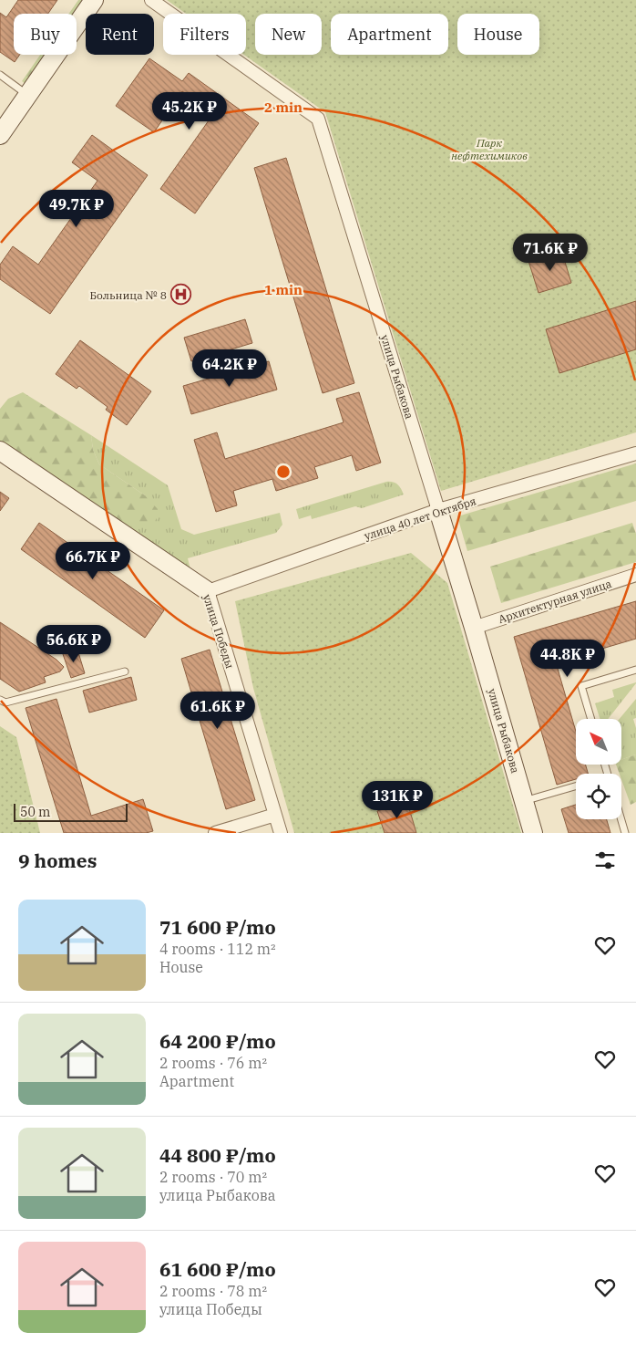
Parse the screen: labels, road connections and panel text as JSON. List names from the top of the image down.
{
  "streets": {
    "street": [
      "улица Рыбакова",
      "улица 40 лет Октября",
      "Архитектурная улица",
      "улица Победы"
    ]
  },
  "crossings": [
    ["улица Рыбакова", "улица 40 лет Октября"],
    ["улица Рыбакова", "Архитектурная улица"],
    ["улица 40 лет Октября", "улица Победы"]
  ],
  "parks": ["Парк нефтехимиков"],
  "places": {
    "hospital": ["Больница № 8"]
  },
  "scale_bar": "50 m",
  "north": "top left",
  "page": {
    "chip": [
      "Buy",
      "Rent",
      "Filters",
      "New",
      "Apartment",
      "House"
    ],
    "price": [
      "45.2K ₽",
      "49.7K ₽",
      "71.6K ₽",
      "64.2K ₽",
      "66.7K ₽",
      "56.6K ₽",
      "44.8K ₽",
      "61.6K ₽",
      "131K ₽"
    ],
    "scale": "50 m",
    "heading": "9 homes",
    "list": [
      {
        "name": "71 600 ₽/mo",
        "note": "4 rooms · 112 m² · House"
      },
      {
        "name": "64 200 ₽/mo",
        "note": "2 rooms · 76 m² · Apartment"
      },
      {
        "name": "44 800 ₽/mo",
        "note": "2 rooms · 70 m² · улица Рыбакова"
      },
      {
        "name": "61 600 ₽/mo",
        "note": "2 rooms · 78 m² · улица Победы"
      }
    ]
  },
  "rings": ["2 min", "1 min"]
}
